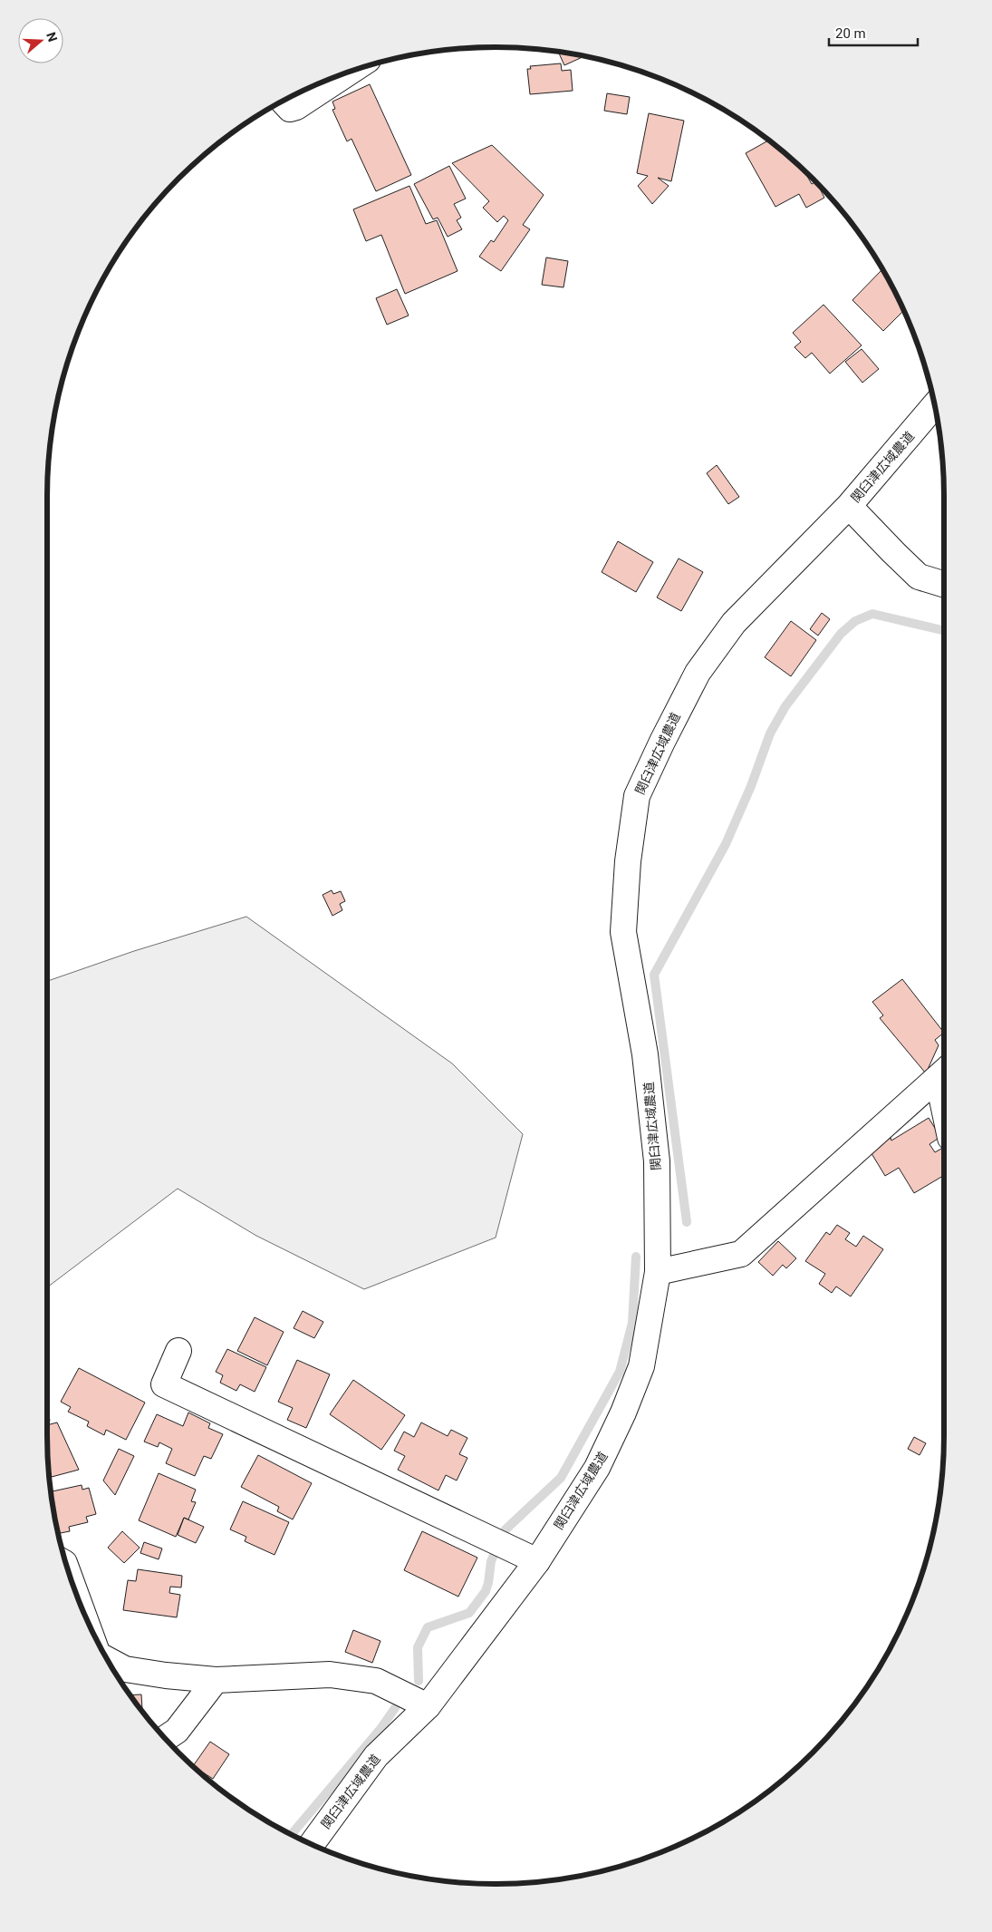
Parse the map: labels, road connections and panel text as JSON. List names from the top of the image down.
{
  "streets": {
    "street": ["関臼津広域農道"]
  },
  "scale_bar": "20 m",
  "north": "right"
}
